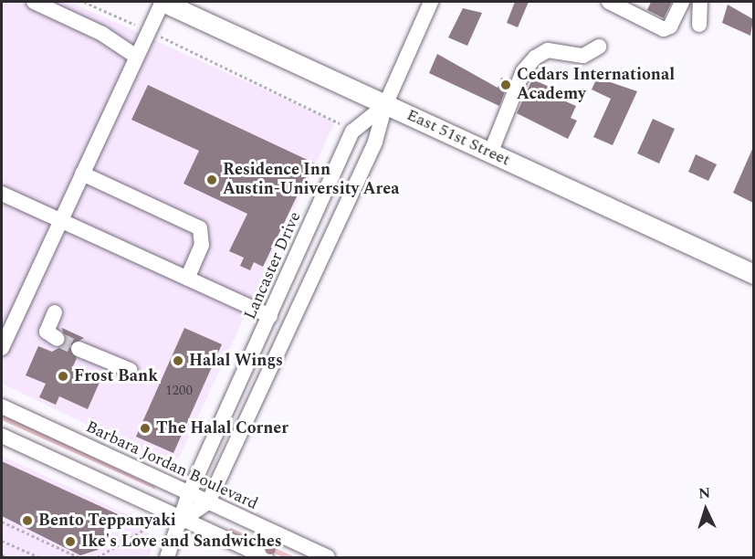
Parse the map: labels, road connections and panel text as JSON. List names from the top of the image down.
{
  "streets": {
    "main road": ["East 51st Street"],
    "street": ["Lancaster Drive", "Barbara Jordan Boulevard"]
  },
  "crossings": [
    ["East 51st Street", "Lancaster Drive"],
    ["Lancaster Drive", "Barbara Jordan Boulevard"]
  ],
  "places": [
    "Cedars International Academy",
    "Residence Inn Austin-University Area",
    "Halal Wings",
    "Frost Bank",
    "The Halal Corner",
    "Bento Teppanyaki",
    "Ike's Love and Sandwiches"
  ],
  "house_numbers": ["1200"],
  "north": "top"
}
